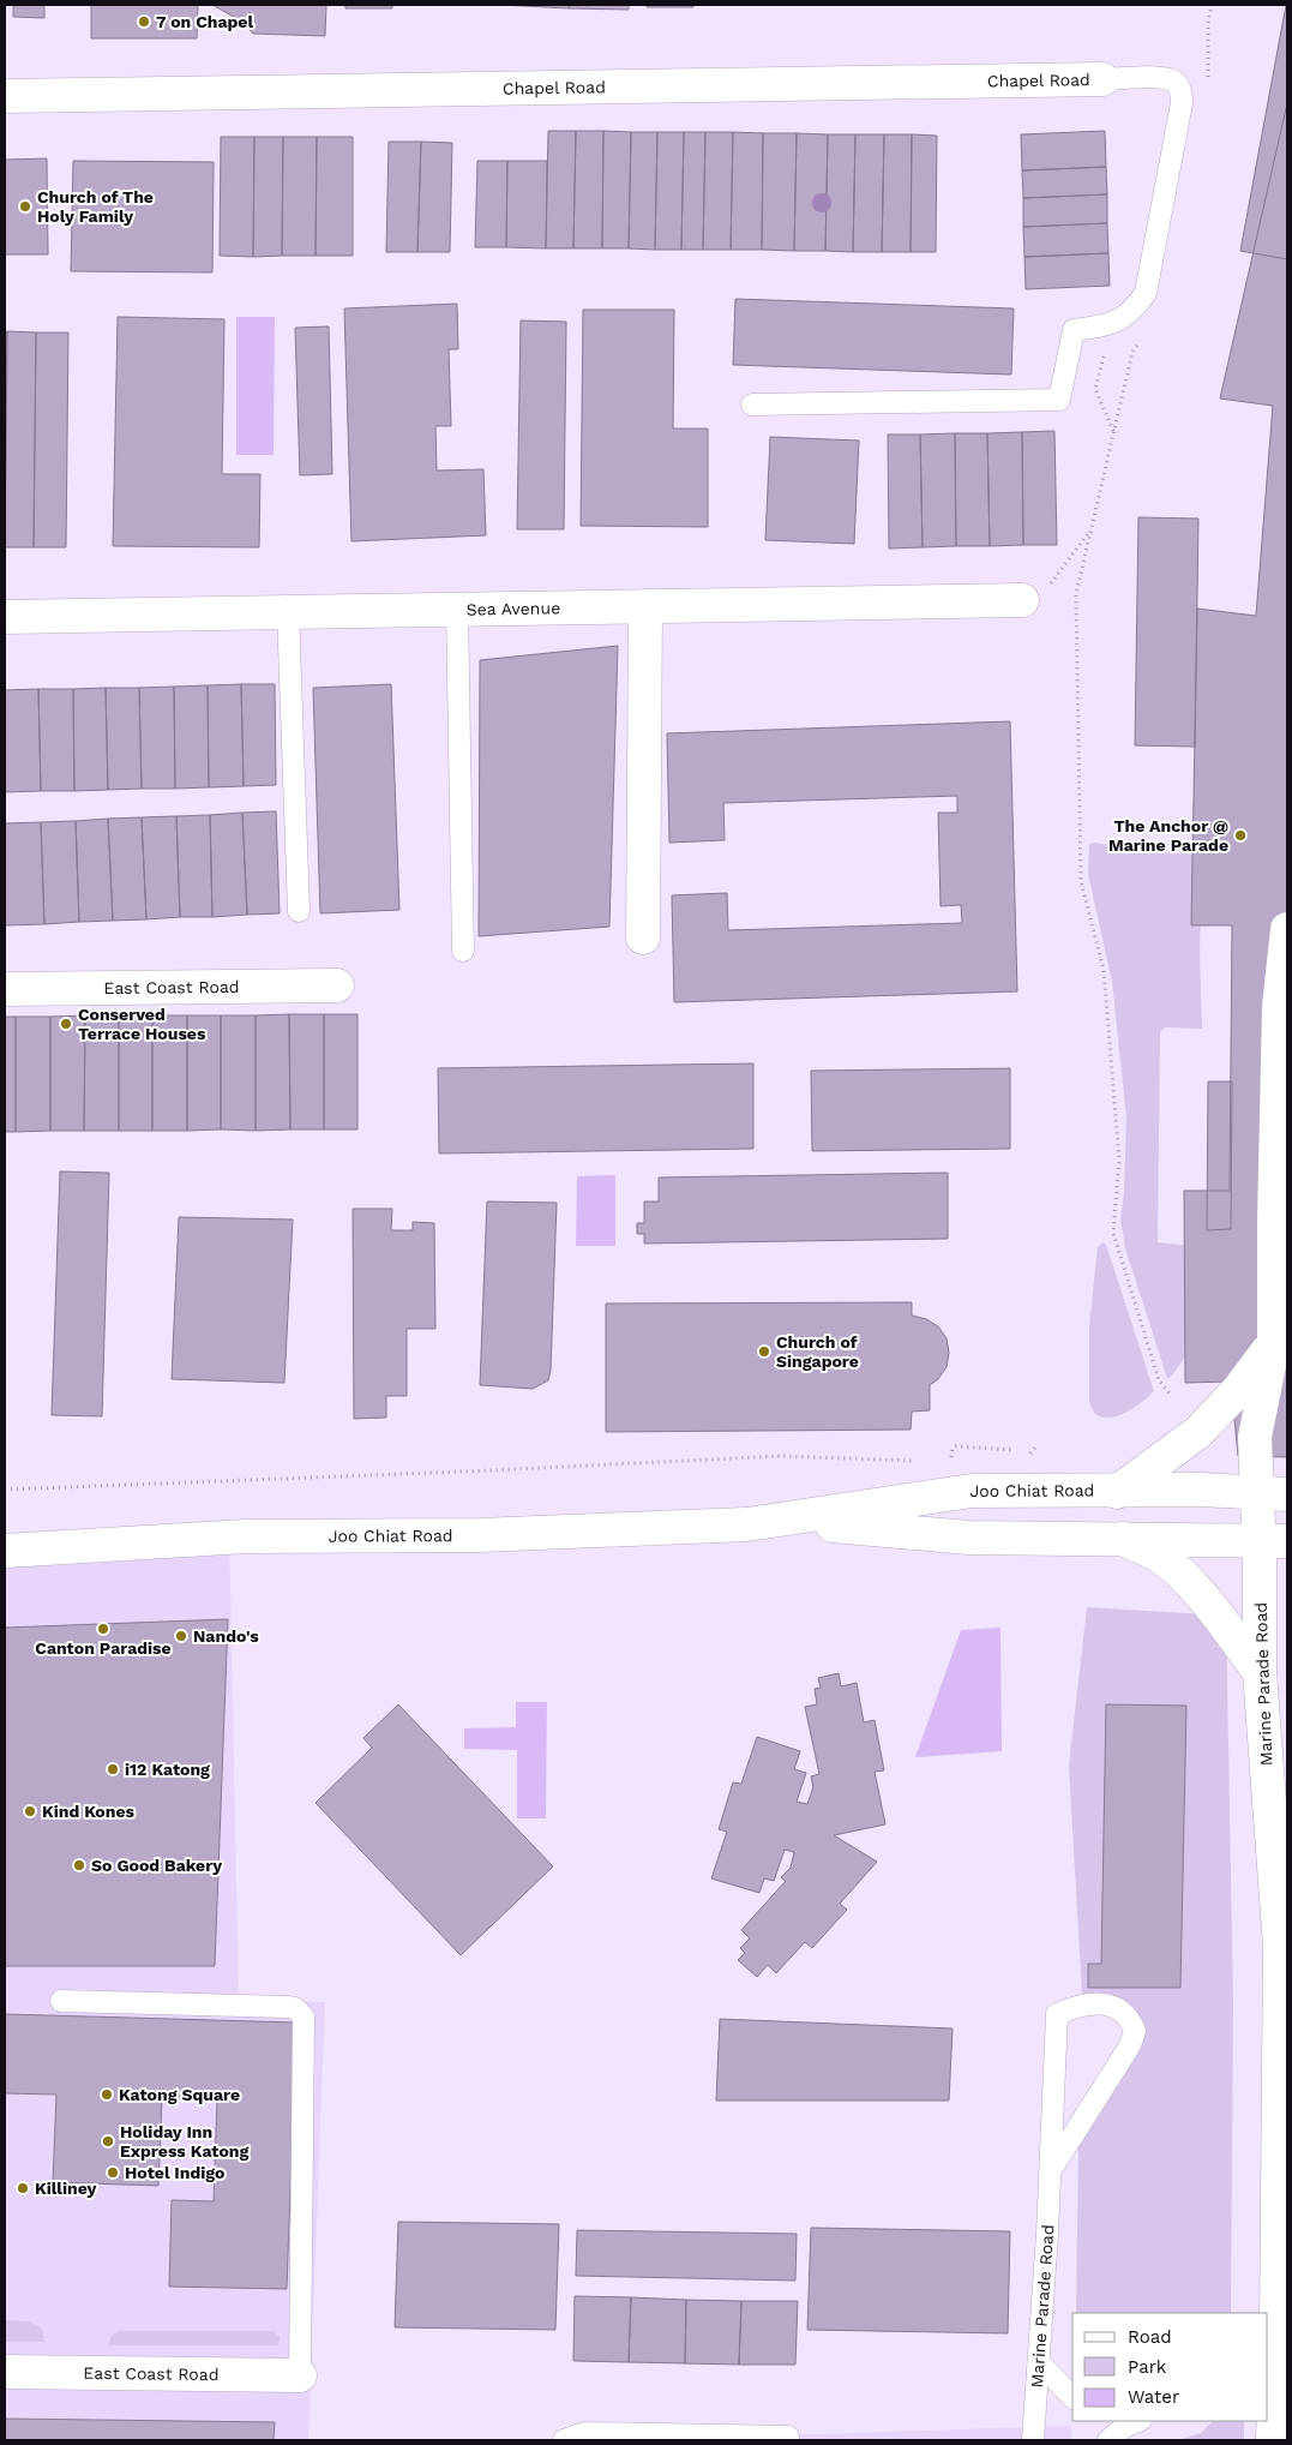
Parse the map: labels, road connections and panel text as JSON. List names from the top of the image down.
{
  "streets": {
    "street": [
      "Chapel Road",
      "Sea Avenue",
      "East Coast Road",
      "Joo Chiat Road",
      "Marine Parade Road"
    ]
  },
  "crossings": [
    ["Joo Chiat Road", "Marine Parade Road"]
  ],
  "places": [
    "7 on Chapel",
    "Church of The Holy Family",
    "The Anchor @ Marine Parade",
    "Conserved Terrace Houses",
    "Church of Singapore",
    "Canton Paradise",
    "Nando's",
    "i12 Katong",
    "Kind Kones",
    "So Good Bakery",
    "Katong Square",
    "Holiday Inn Express Katong",
    "Hotel Indigo",
    "Killiney"
  ],
  "legend": ["Road", "Park", "Water"]
}
